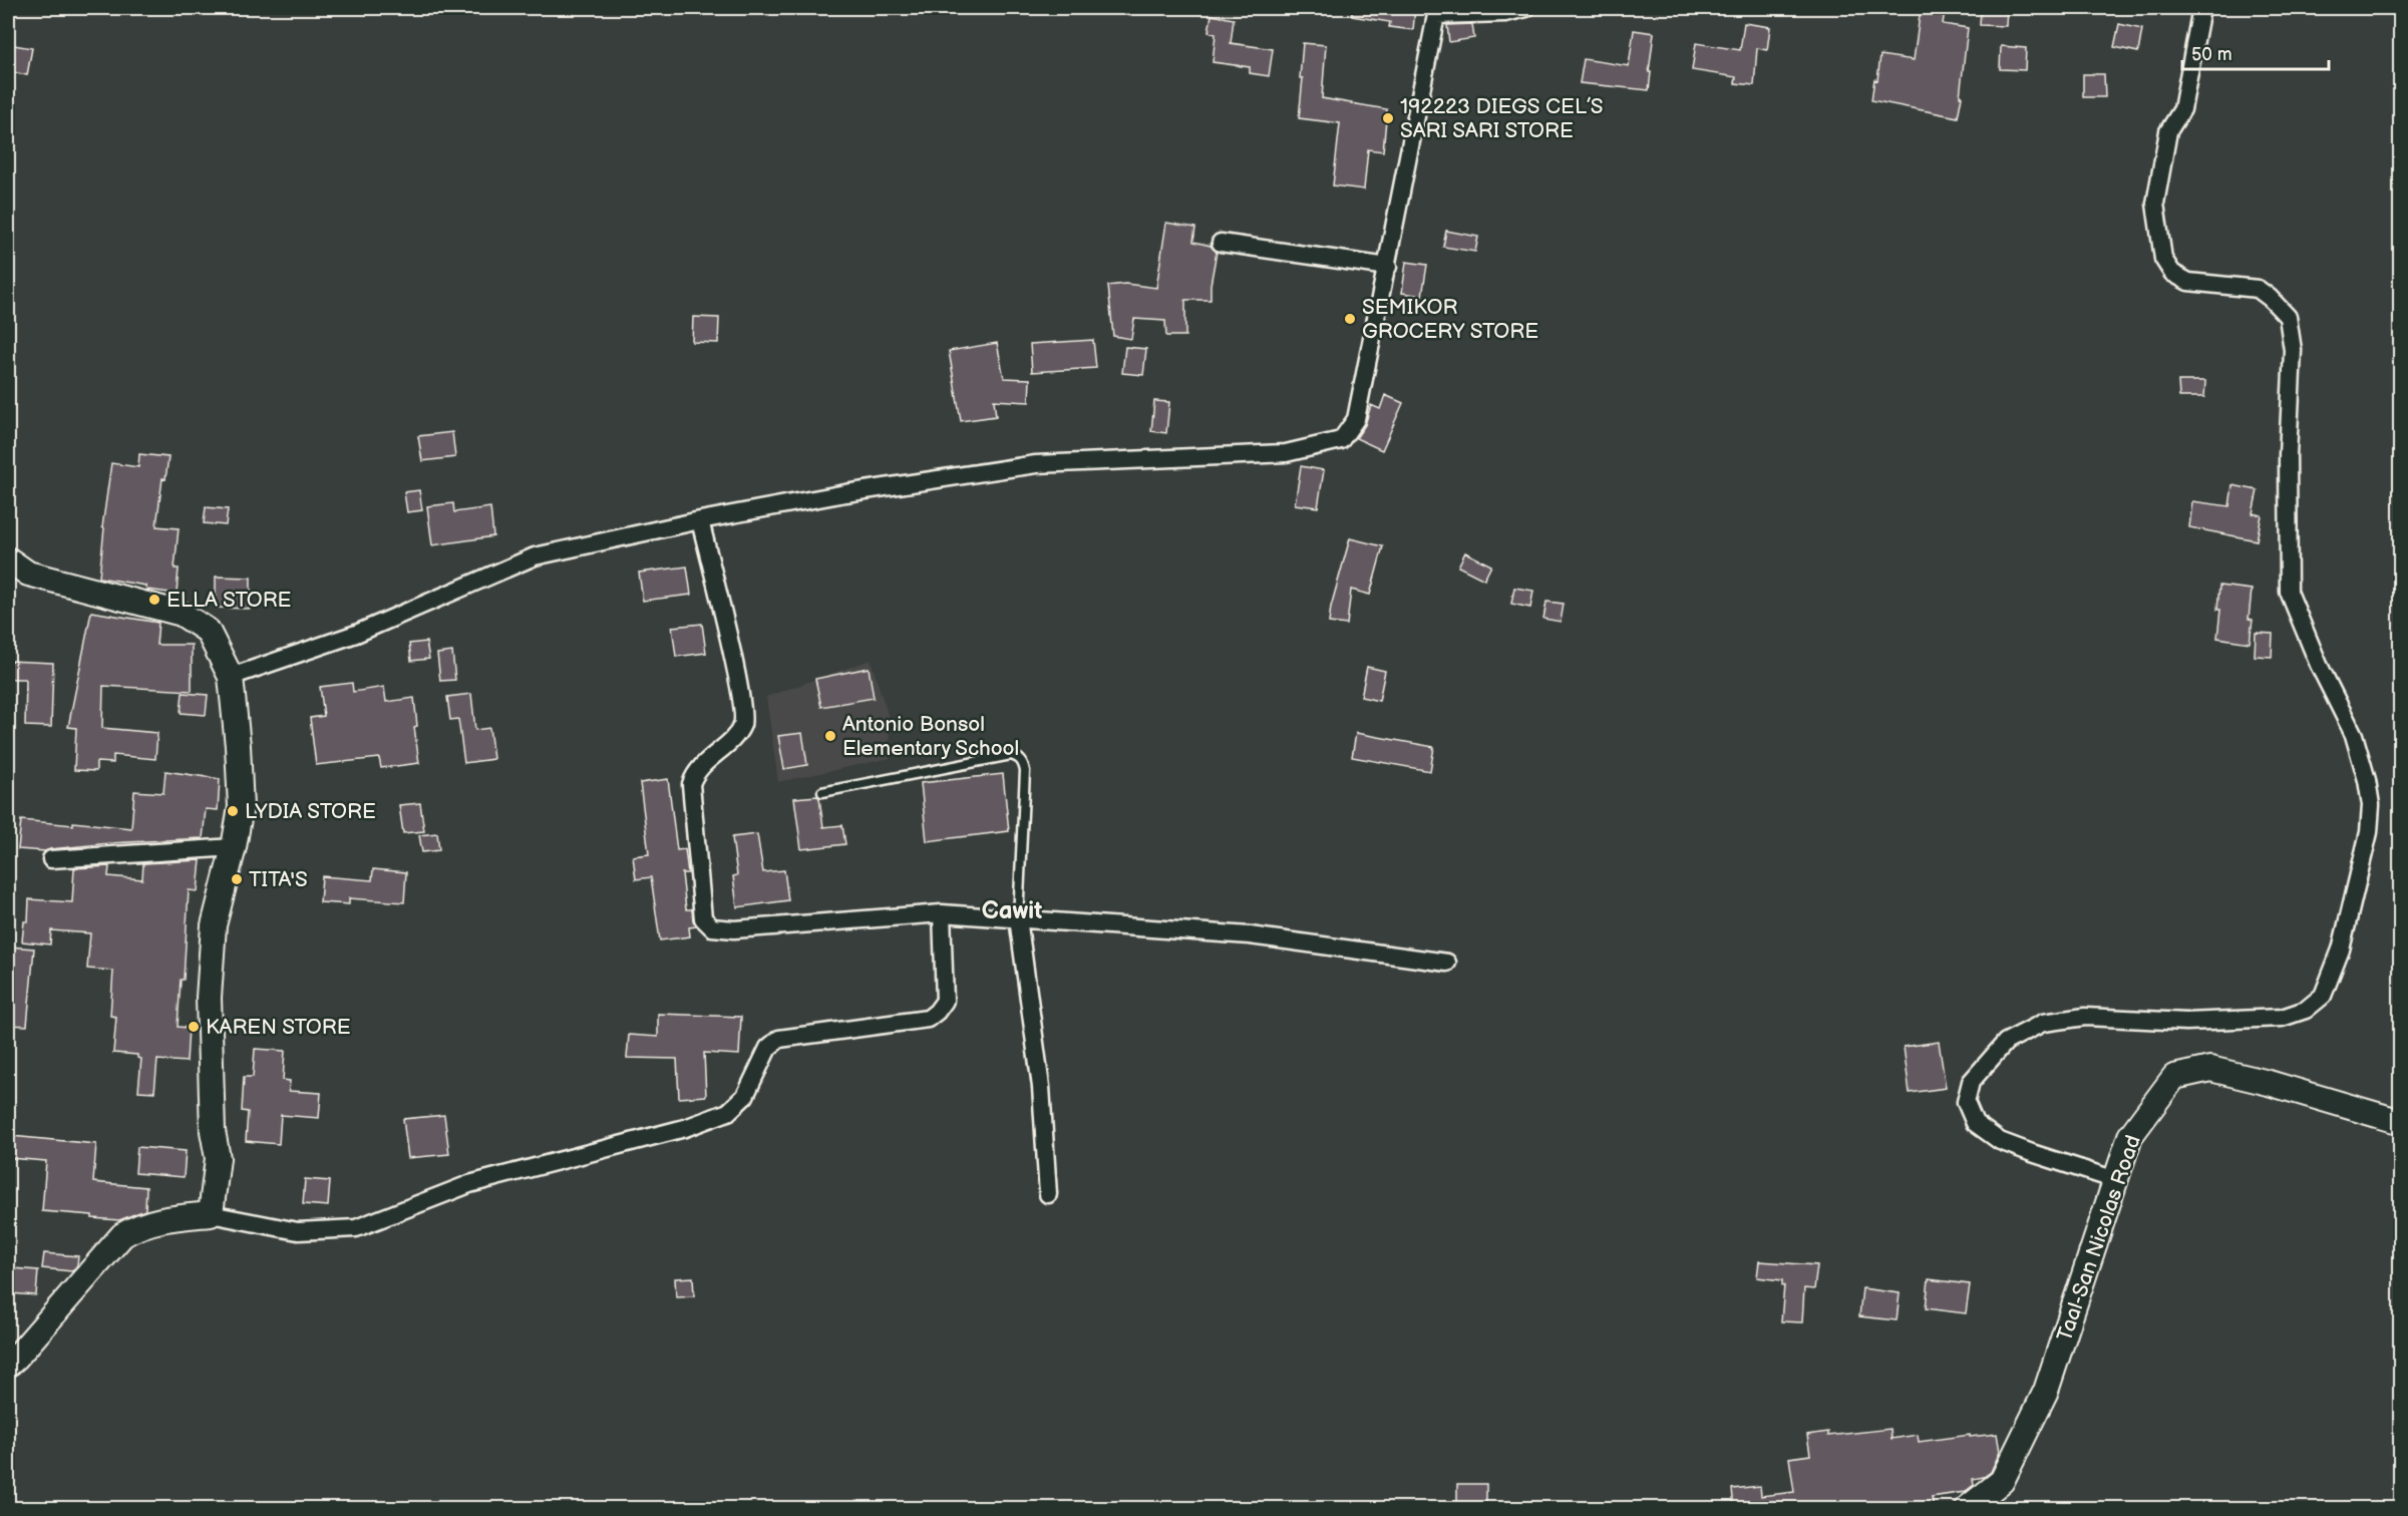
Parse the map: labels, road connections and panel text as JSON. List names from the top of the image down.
{
  "streets": {
    "street": ["Taal-San Nicolas Road"]
  },
  "districts": ["Cawit"],
  "places": [
    "192223 DIEGS CEL’S SARI SARI STORE",
    "SEMIKOR GROCERY STORE",
    "ELLA STORE",
    "Antonio Bonsol Elementary School",
    "LYDIA STORE",
    "TITA'S",
    "KAREN STORE"
  ],
  "scale_bar": "50 m"
}
